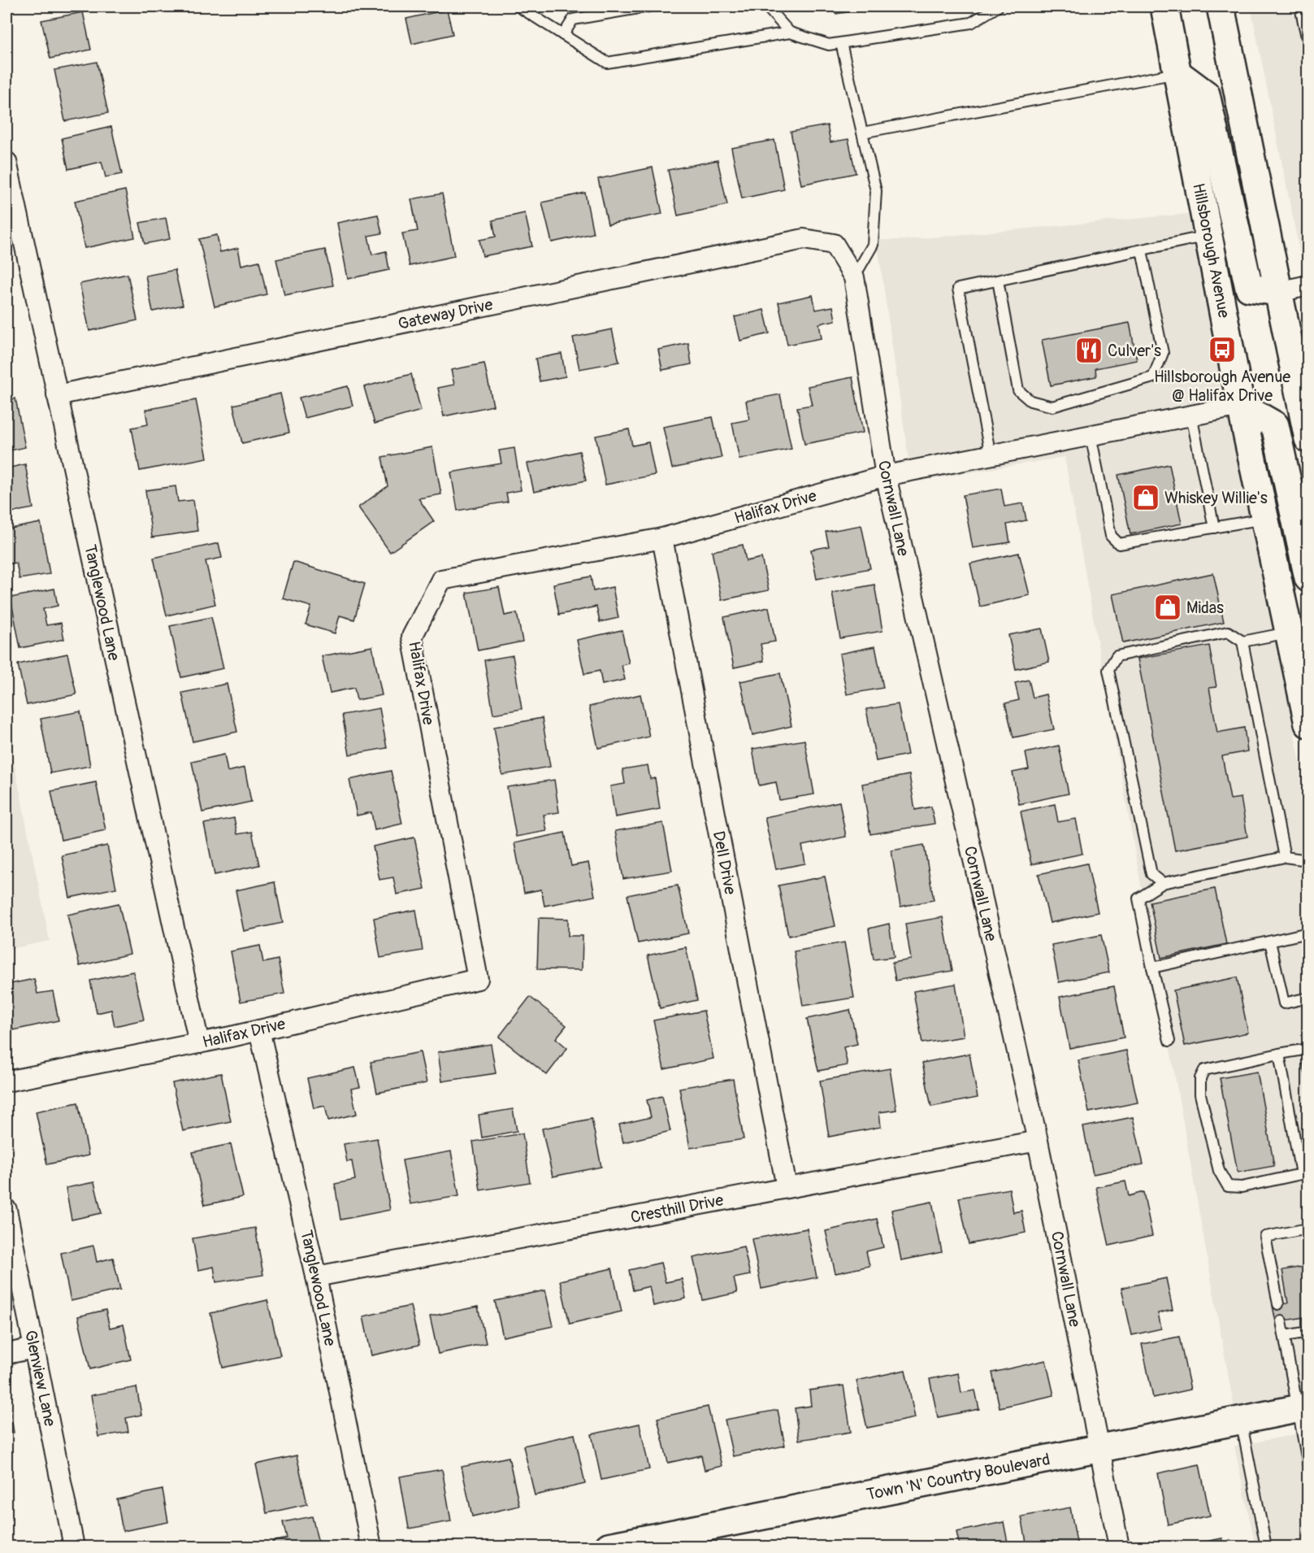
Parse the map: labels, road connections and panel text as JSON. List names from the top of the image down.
{
  "streets": {
    "main road": ["Hillsborough Avenue", "Town 'N' Country Boulevard"],
    "street": [
      "Gateway Drive",
      "Halifax Drive",
      "Cornwall Lane",
      "Tanglewood Lane",
      "Dell Drive",
      "Cresthill Drive",
      "Glenview Lane"
    ]
  },
  "crossings": [
    ["Hillsborough Avenue", "Halifax Drive"],
    ["Gateway Drive", "Cornwall Lane"],
    ["Gateway Drive", "Tanglewood Lane"],
    ["Halifax Drive", "Cornwall Lane"],
    ["Halifax Drive", "Tanglewood Lane"],
    ["Halifax Drive", "Dell Drive"],
    ["Cornwall Lane", "Cresthill Drive"],
    ["Cornwall Lane", "Town 'N' Country Boulevard"],
    ["Tanglewood Lane", "Cresthill Drive"],
    ["Dell Drive", "Cresthill Drive"]
  ],
  "places": {
    "bus stop": ["Hillsborough Avenue @ Halifax Drive"],
    "restaurant": ["Culver's"],
    "shop": ["Whiskey Willie's", "Midas"]
  }
}
